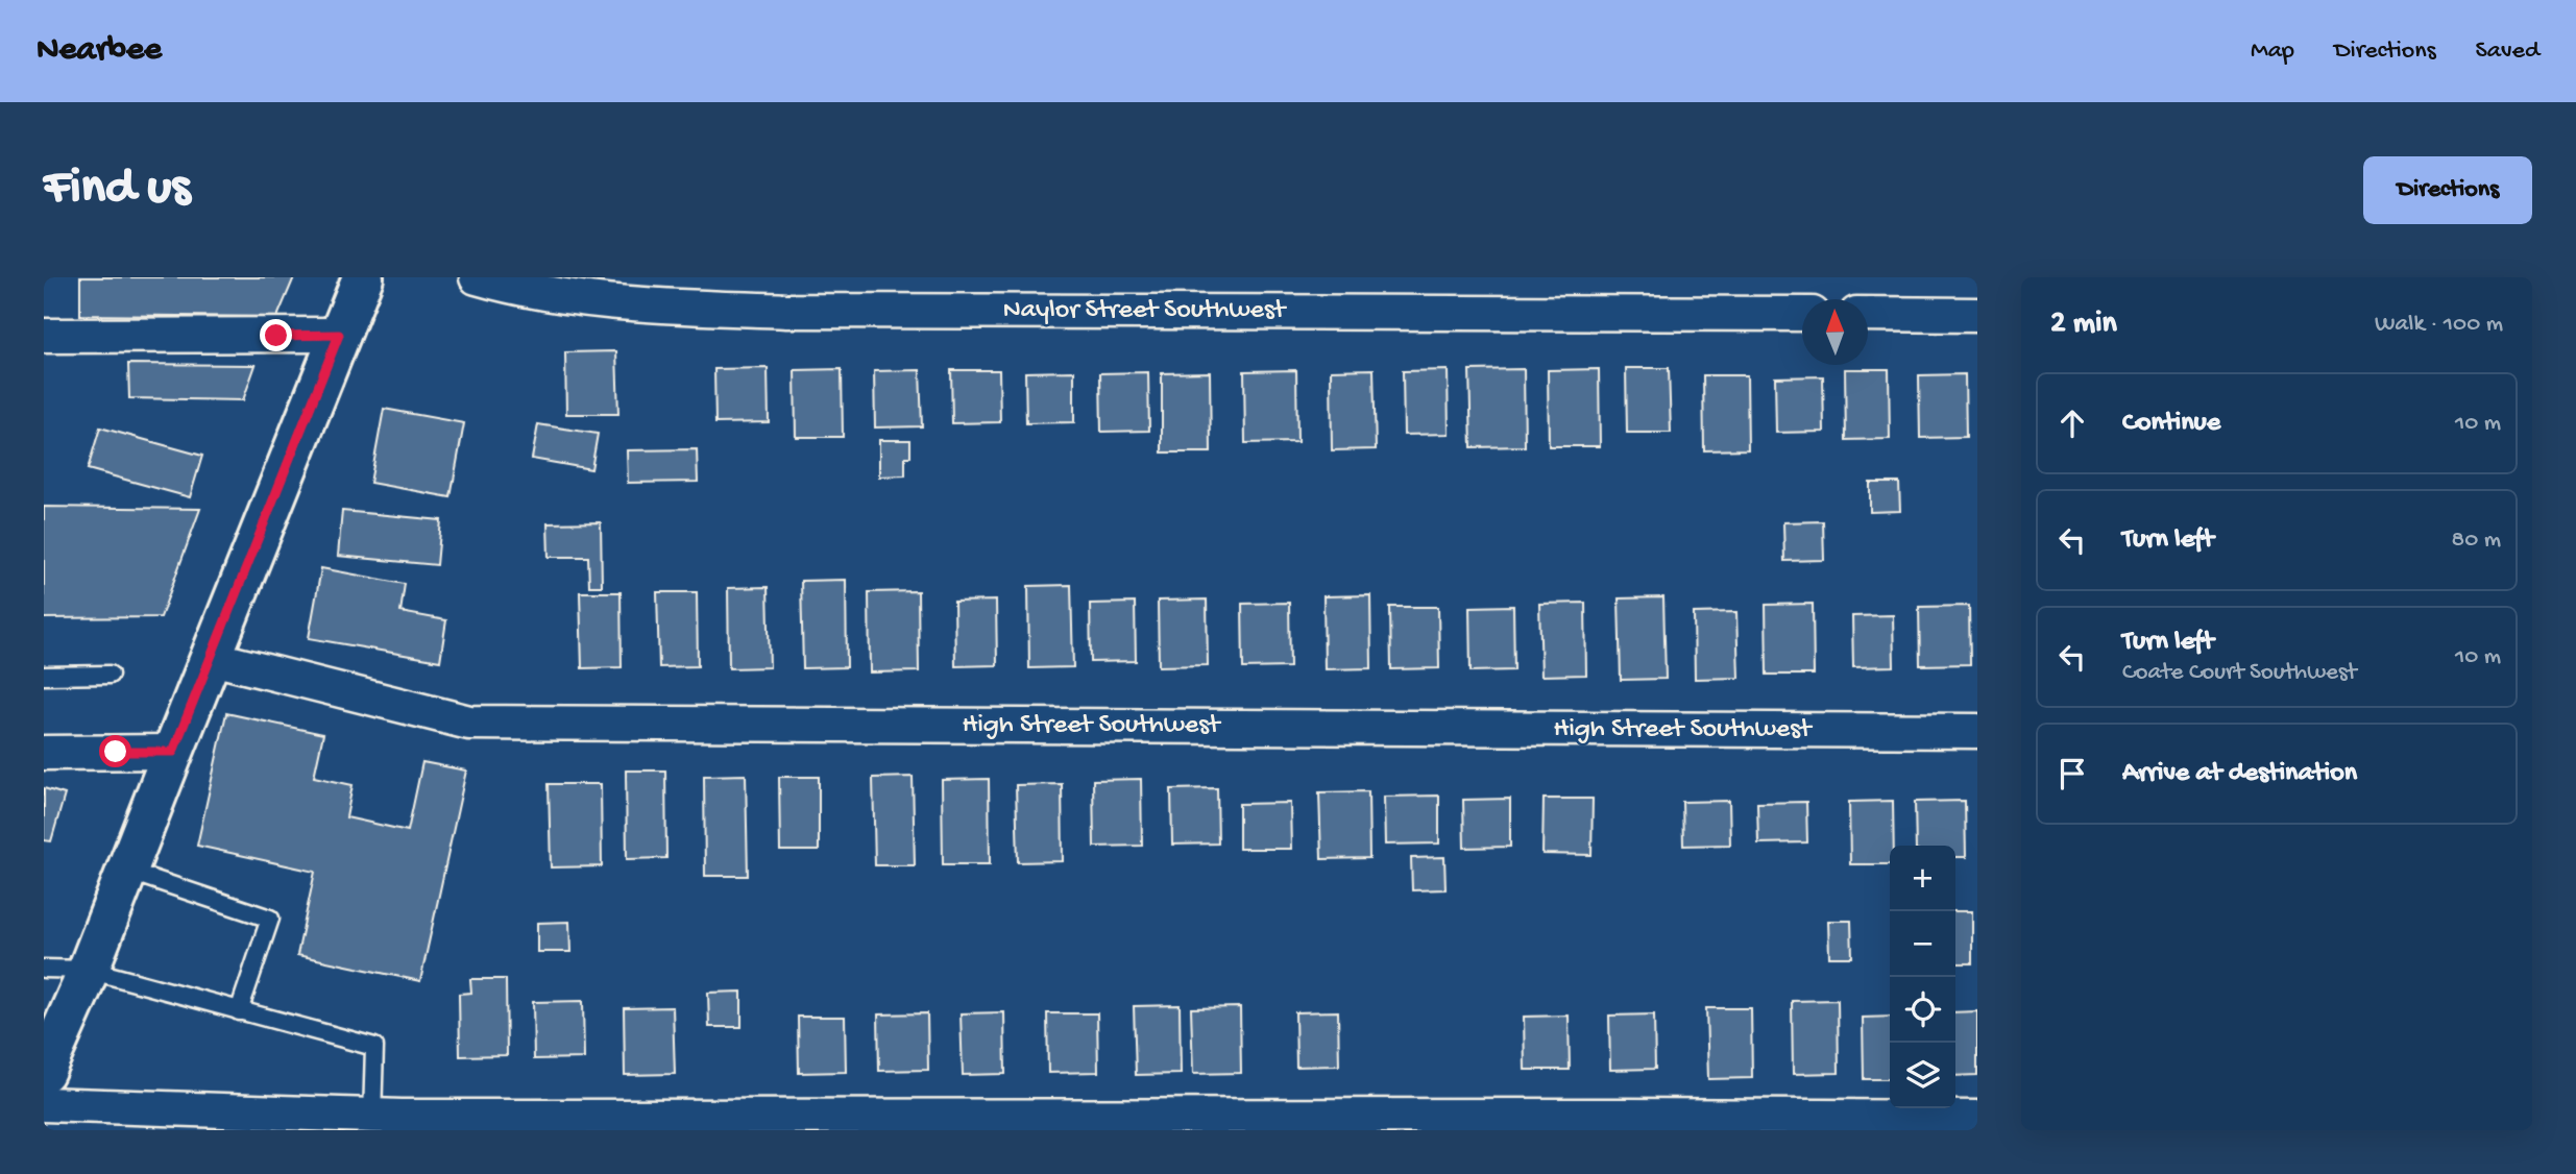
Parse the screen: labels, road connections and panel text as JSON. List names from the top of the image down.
{
  "streets": {
    "street": ["Naylor Street Southwest", "High Street Southwest"]
  },
  "north": "top",
  "page": {
    "header": "Nearbee",
    "nav": ["Map", "Directions", "Saved"],
    "buttons": "Directions",
    "title": "Find us",
    "heading": ["2 min", "Walk · 100 m"],
    "list": [
      ["Continue", "10 m"],
      ["Turn left", "80 m"],
      ["Turn left", "Coate Court Southwest", "10 m"],
      "Arrive at destination"
    ],
    "map_buttons": ["+", "−"]
  }
}
